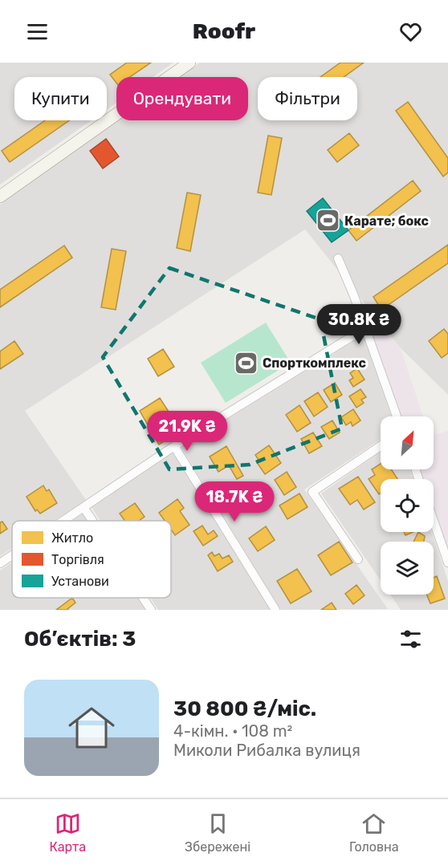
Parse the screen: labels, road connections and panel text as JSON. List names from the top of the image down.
{
  "places": {
    "sports": ["Карате; бокс", "Спорткомплекс"]
  },
  "legend": ["Житло", "Торгівля", "Установи"],
  "north": "top right",
  "page": {
    "header": "Roofr",
    "chip": ["Купити", "Орендувати", "Фільтри"],
    "price": ["30.8K ₴", "21.9K ₴", "18.7K ₴"],
    "heading": "Об’єктів: 3",
    "list": [
      {
        "name": "30 800 ₴/міс.",
        "note": "4-кімн. · 108 m² · Миколи Рибалка вулиця"
      }
    ],
    "tabs": ["Карта", "Збережені", "Головна"]
  }
}
